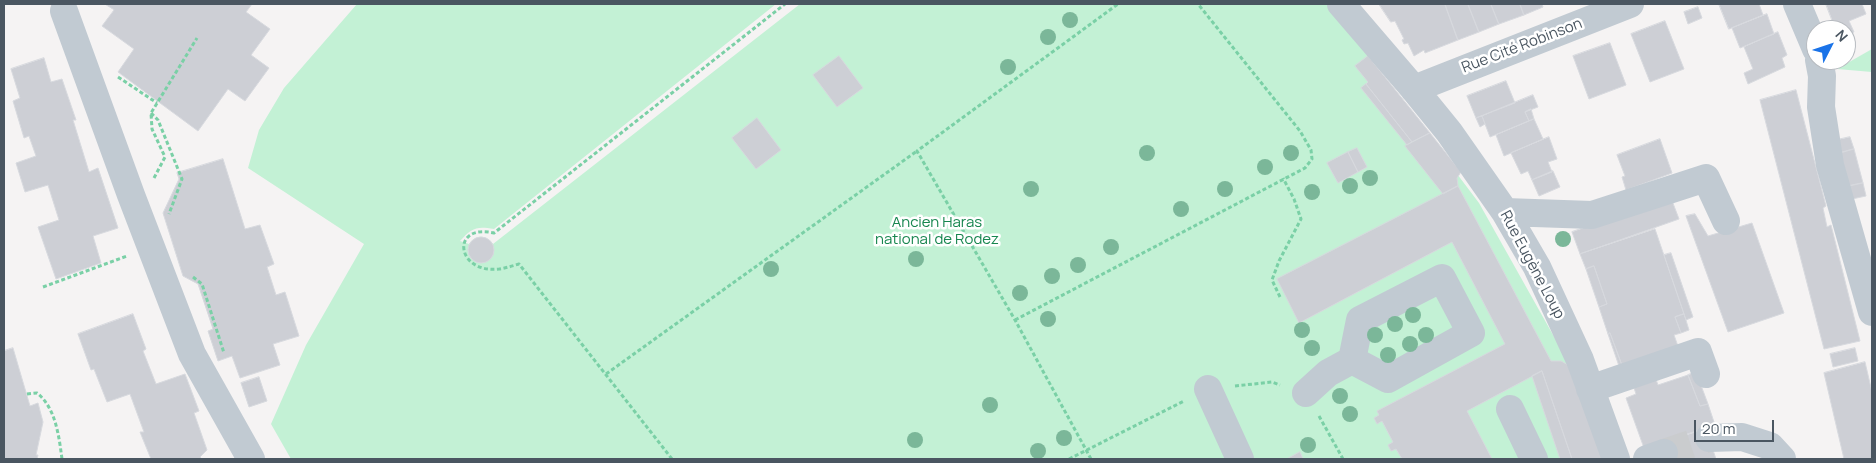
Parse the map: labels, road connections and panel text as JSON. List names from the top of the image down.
{
  "streets": {
    "street": ["Rue Cité Robinson", "Rue Eugène Loup"]
  },
  "crossings": [
    ["Rue Cité Robinson", "Rue Eugène Loup"]
  ],
  "parks": ["Ancien Haras national de Rodez"],
  "scale_bar": "20 m",
  "north": "top right"
}
